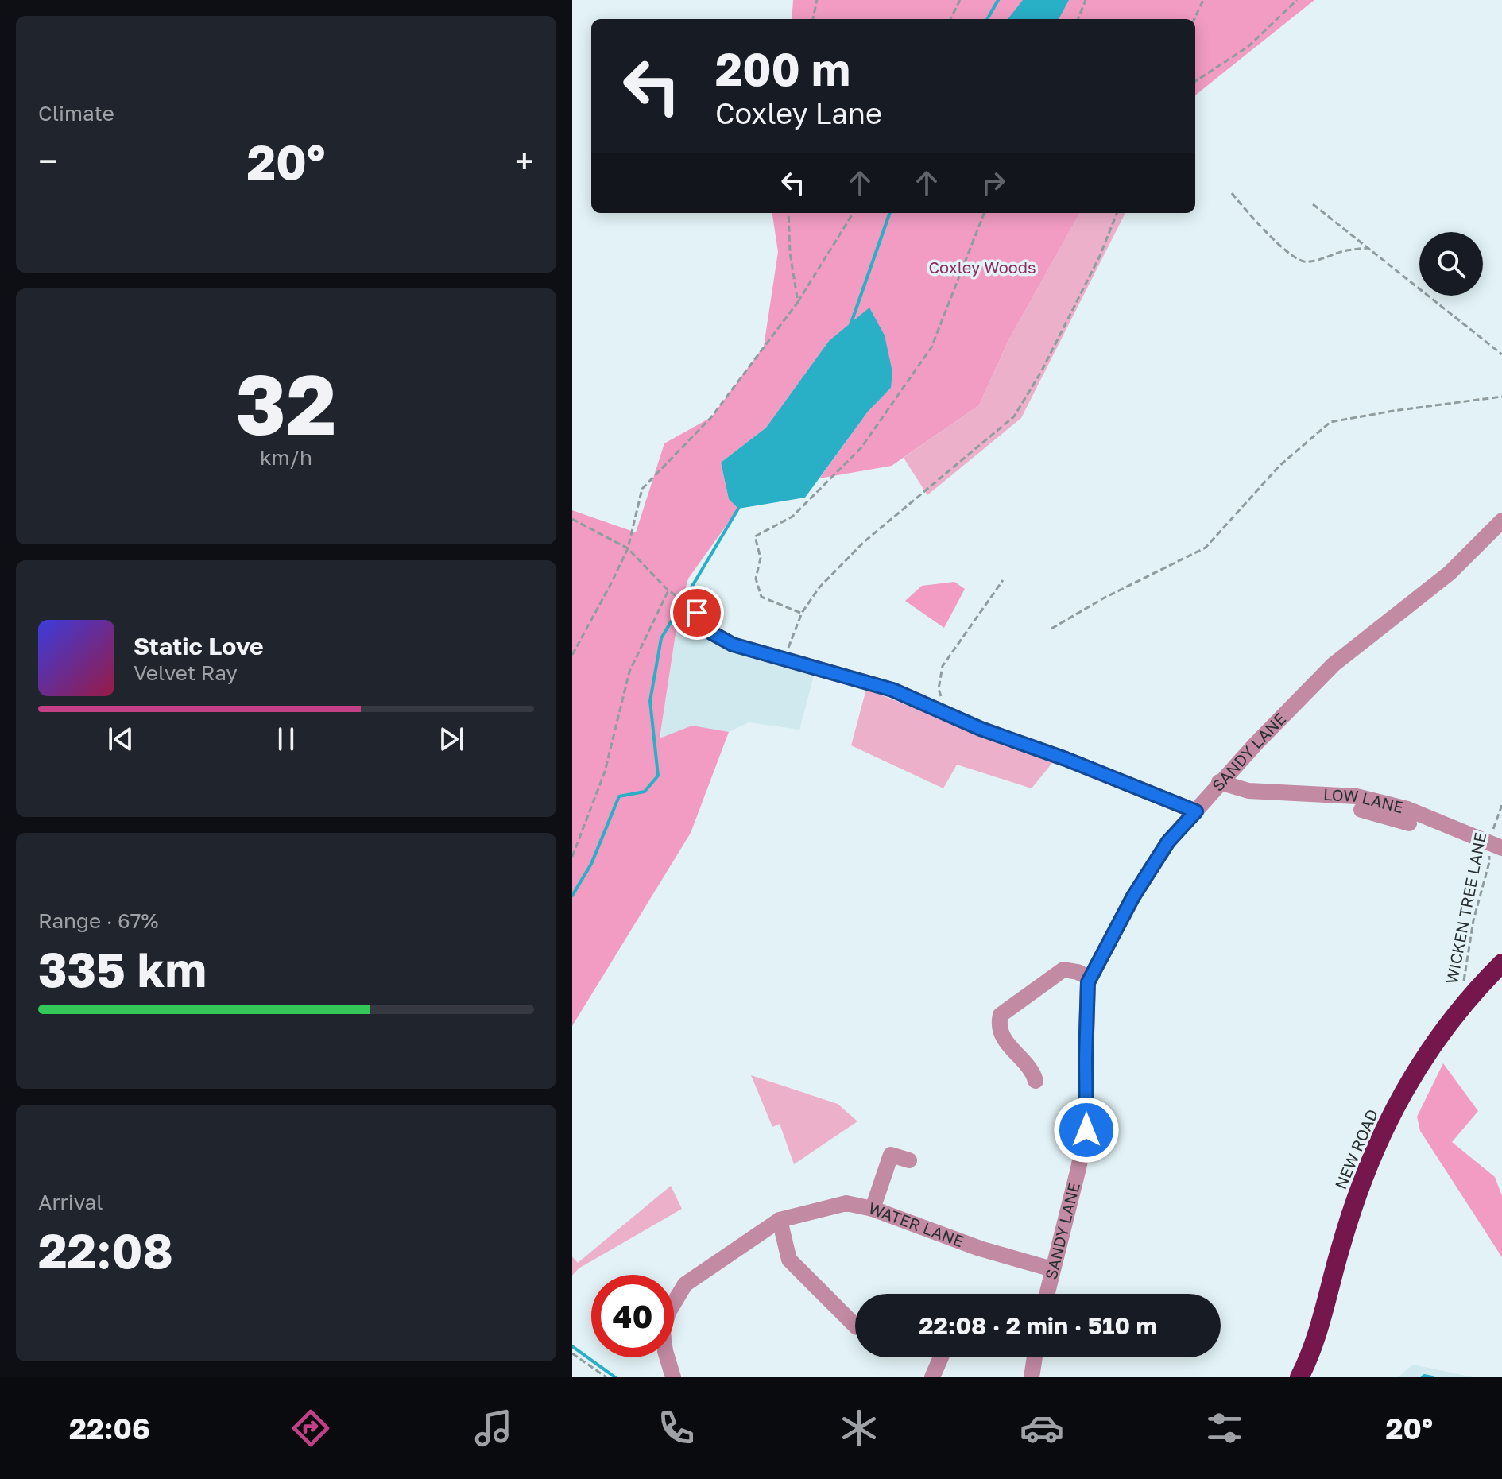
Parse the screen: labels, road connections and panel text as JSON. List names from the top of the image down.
{
  "streets": {
    "highway": ["NEW ROAD"],
    "street": ["SANDY LANE", "LOW LANE", "WATER LANE"],
    "path": ["WICKEN TREE LANE"]
  },
  "crossings": [
    ["SANDY LANE", "LOW LANE"],
    ["SANDY LANE", "WATER LANE"],
    ["LOW LANE", "WICKEN TREE LANE"]
  ],
  "parks": ["Coxley Woods"],
  "page": {
    "tile": [
      "Climate",
      ["32", "km/h"],
      ["Range · 67%", "335 km"],
      ["Arrival", "22:08"]
    ],
    "turn": ["200 m", "Coxley Lane"],
    "heat": ["−", "20°", "+"],
    "song": ["Static Love", "Velvet Ray"],
    "limit": "40",
    "trip": "22:08 · 2 min · 510 m",
    "tabs": ["22:06", "20°"]
  }
}
